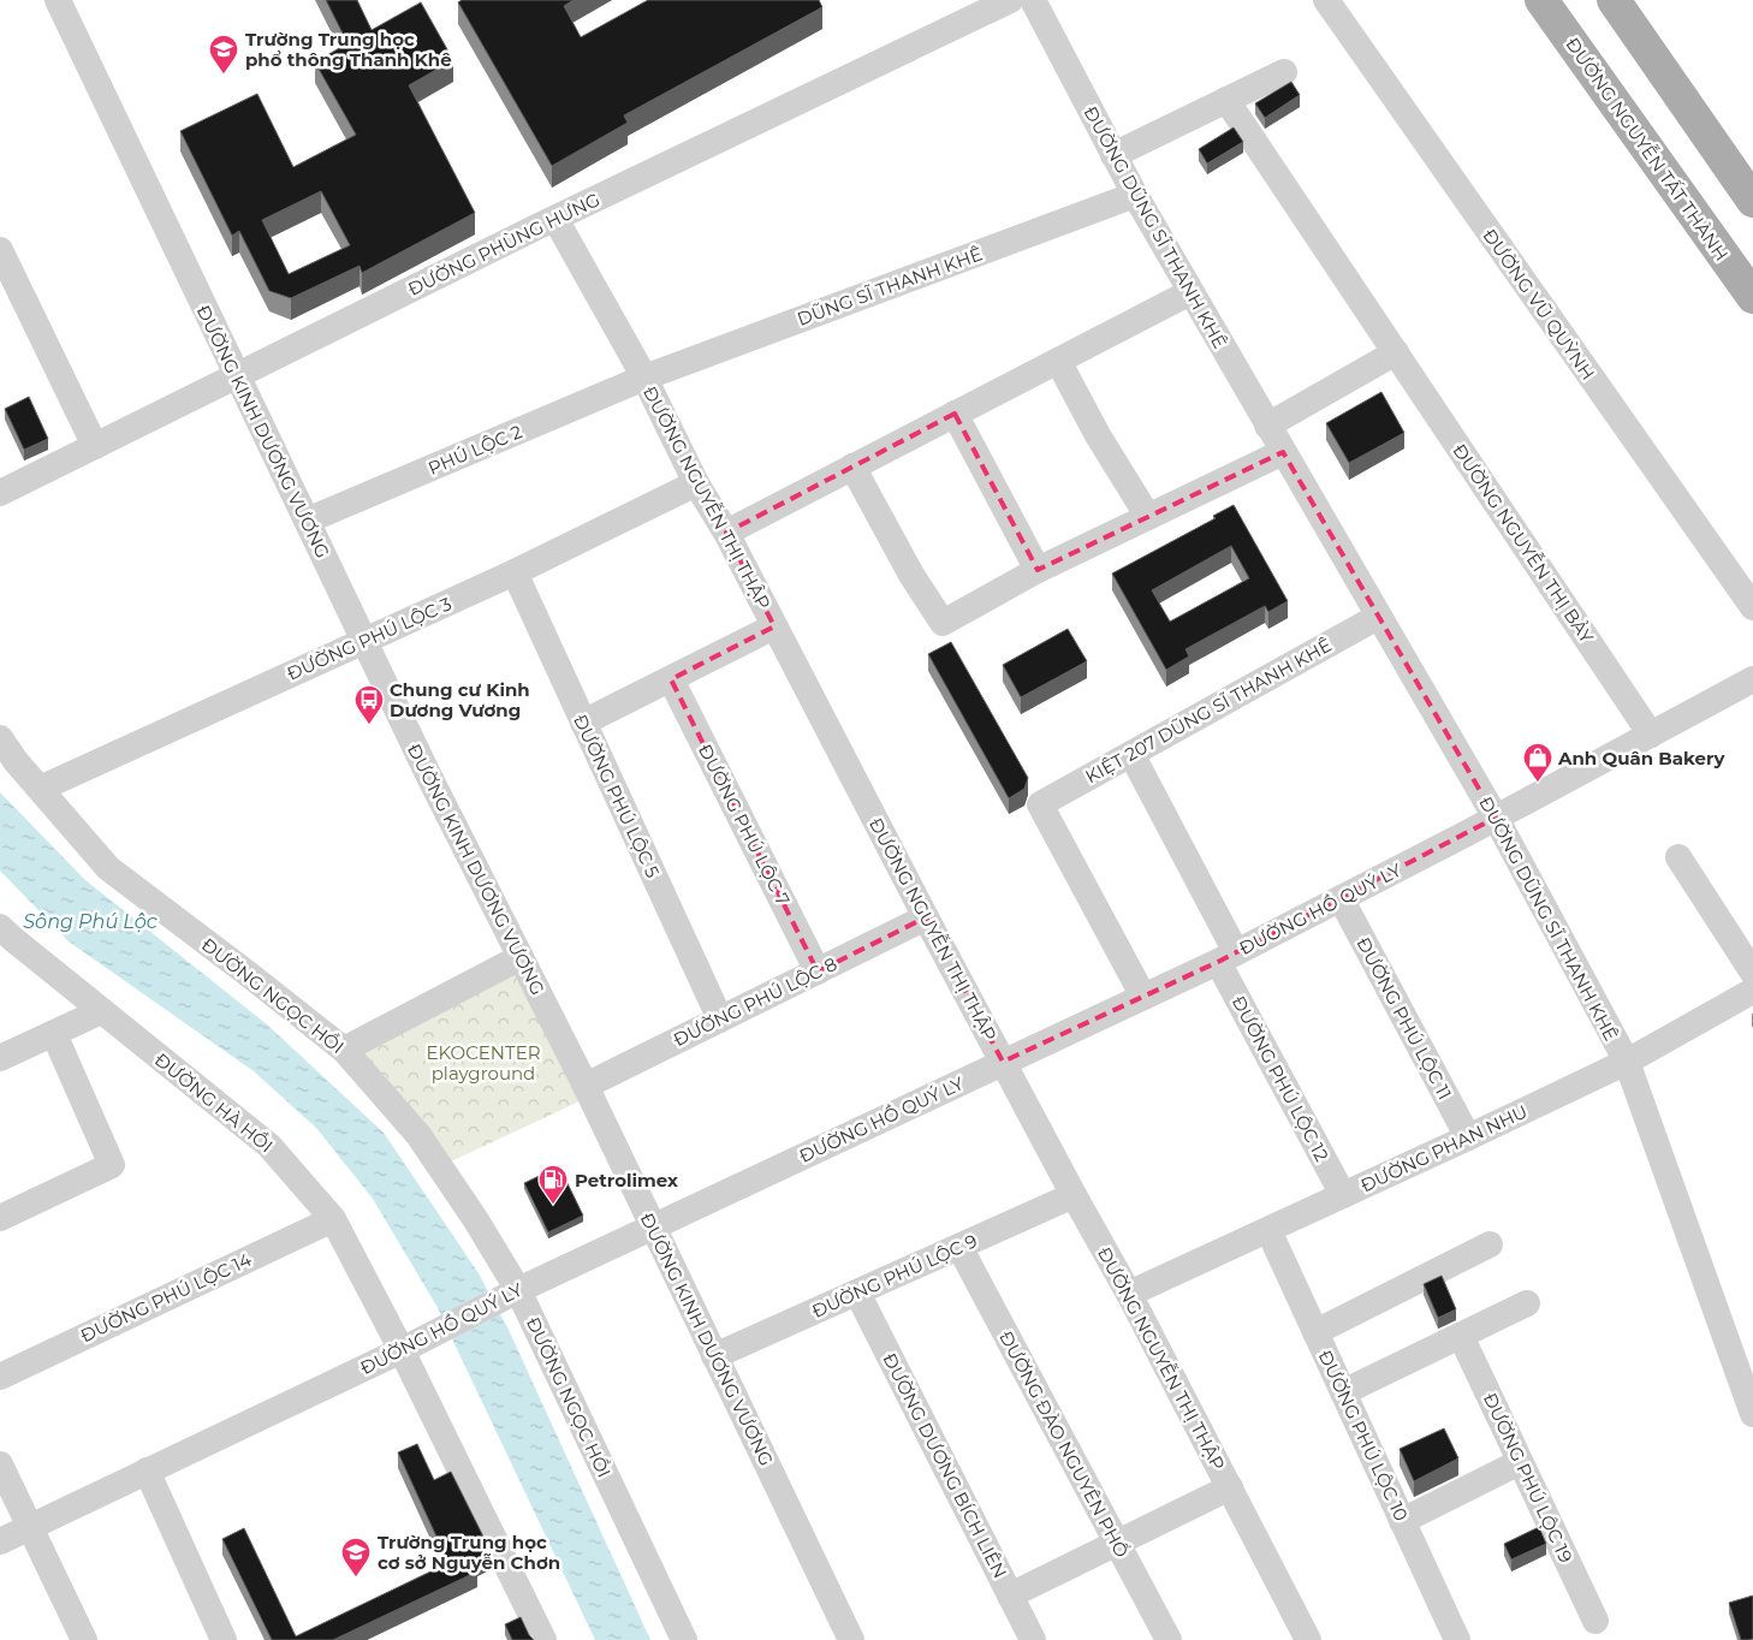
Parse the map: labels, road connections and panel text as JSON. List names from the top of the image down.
{
  "streets": {
    "main road": ["ĐƯỜNG NGUYỄN TẤT THÀNH"],
    "street": [
      "ĐƯỜNG DŨNG SĨ THANH KHÊ",
      "ĐƯỜNG PHÙNG HƯNG",
      "DŨNG SĨ THANH KHÊ",
      "ĐƯỜNG VŨ QUỲNH",
      "ĐƯỜNG KINH DƯƠNG VƯƠNG",
      "PHÚ LỘC 2",
      "ĐƯỜNG NGUYỄN THỊ THẬP",
      "ĐƯỜNG NGUYỄN THỊ BẢY",
      "ĐƯỜNG PHÚ LỘC 3",
      "KIỆT 207 DŨNG SĨ THANH KHÊ",
      "ĐƯỜNG PHÚ LỘC 5",
      "ĐƯỜNG PHÚ LỘC 7",
      "ĐƯỜNG HỒ QUÝ LY",
      "ĐƯỜNG NGỌC HỒI",
      "ĐƯỜNG PHÚ LỘC 8",
      "ĐƯỜNG PHÚ LỘC 11",
      "ĐƯỜNG PHÚ LỘC 12",
      "ĐƯỜNG HÀ HỒI",
      "ĐƯỜNG PHAN NHU",
      "ĐƯỜNG PHÚ LỘC 9",
      "ĐƯỜNG PHÚ LỘC 14",
      "ĐƯỜNG PHÚ LỘC 10",
      "ĐƯỜNG ĐÀO NGUYÊN PHỔ",
      "ĐƯỜNG DƯƠNG BÍCH LIÊN",
      "ĐƯỜNG PHÚ LỘC 19"
    ]
  },
  "crossings": [
    ["ĐƯỜNG DŨNG SĨ THANH KHÊ", "DŨNG SĨ THANH KHÊ"],
    ["ĐƯỜNG DŨNG SĨ THANH KHÊ", "KIỆT 207 DŨNG SĨ THANH KHÊ"],
    ["ĐƯỜNG DŨNG SĨ THANH KHÊ", "ĐƯỜNG HỒ QUÝ LY"],
    ["ĐƯỜNG DŨNG SĨ THANH KHÊ", "ĐƯỜNG PHAN NHU"],
    ["ĐƯỜNG PHÙNG HƯNG", "ĐƯỜNG KINH DƯƠNG VƯƠNG"],
    ["ĐƯỜNG PHÙNG HƯNG", "ĐƯỜNG NGUYỄN THỊ THẬP"],
    ["DŨNG SĨ THANH KHÊ", "PHÚ LỘC 2"],
    ["DŨNG SĨ THANH KHÊ", "ĐƯỜNG NGUYỄN THỊ THẬP"],
    ["ĐƯỜNG KINH DƯƠNG VƯƠNG", "PHÚ LỘC 2"],
    ["ĐƯỜNG KINH DƯƠNG VƯƠNG", "ĐƯỜNG PHÚ LỘC 3"],
    ["ĐƯỜNG KINH DƯƠNG VƯƠNG", "ĐƯỜNG HỒ QUÝ LY"],
    ["ĐƯỜNG KINH DƯƠNG VƯƠNG", "ĐƯỜNG PHÚ LỘC 8"],
    ["ĐƯỜNG KINH DƯƠNG VƯƠNG", "ĐƯỜNG PHÚ LỘC 9"],
    ["PHÚ LỘC 2", "ĐƯỜNG NGUYỄN THỊ THẬP"],
    ["ĐƯỜNG NGUYỄN THỊ THẬP", "ĐƯỜNG PHÚ LỘC 3"],
    ["ĐƯỜNG NGUYỄN THỊ THẬP", "ĐƯỜNG HỒ QUÝ LY"],
    ["ĐƯỜNG NGUYỄN THỊ THẬP", "ĐƯỜNG PHÚ LỘC 8"],
    ["ĐƯỜNG NGUYỄN THỊ THẬP", "ĐƯỜNG PHAN NHU"],
    ["ĐƯỜNG NGUYỄN THỊ THẬP", "ĐƯỜNG PHÚ LỘC 9"],
    ["ĐƯỜNG NGUYỄN THỊ BẢY", "ĐƯỜNG HỒ QUÝ LY"],
    ["ĐƯỜNG PHÚ LỘC 3", "ĐƯỜNG PHÚ LỘC 5"],
    ["ĐƯỜNG PHÚ LỘC 3", "ĐƯỜNG NGỌC HỒI"],
    ["KIỆT 207 DŨNG SĨ THANH KHÊ", "ĐƯỜNG HỒ QUÝ LY"],
    ["KIỆT 207 DŨNG SĨ THANH KHÊ", "ĐƯỜNG PHÚ LỘC 12"],
    ["ĐƯỜNG PHÚ LỘC 5", "ĐƯỜNG PHÚ LỘC 8"],
    ["ĐƯỜNG PHÚ LỘC 7", "ĐƯỜNG PHÚ LỘC 8"],
    ["ĐƯỜNG HỒ QUÝ LY", "ĐƯỜNG NGỌC HỒI"],
    ["ĐƯỜNG HỒ QUÝ LY", "ĐƯỜNG PHÚ LỘC 11"],
    ["ĐƯỜNG HỒ QUÝ LY", "ĐƯỜNG PHÚ LỘC 12"],
    ["ĐƯỜNG HỒ QUÝ LY", "ĐƯỜNG HÀ HỒI"],
    ["ĐƯỜNG PHÚ LỘC 11", "ĐƯỜNG PHAN NHU"],
    ["ĐƯỜNG PHÚ LỘC 12", "ĐƯỜNG PHAN NHU"],
    ["ĐƯỜNG HÀ HỒI", "ĐƯỜNG PHÚ LỘC 14"],
    ["ĐƯỜNG PHAN NHU", "ĐƯỜNG PHÚ LỘC 10"],
    ["ĐƯỜNG PHÚ LỘC 9", "ĐƯỜNG ĐÀO NGUYÊN PHỔ"],
    ["ĐƯỜNG PHÚ LỘC 9", "ĐƯỜNG DƯƠNG BÍCH LIÊN"]
  ],
  "water": ["Sông Phú Lộc"],
  "parks": ["EKOCENTER playground"],
  "places": {
    "school or university": ["Trường Trung học phổ thông Thanh Khê", "Trường Trung học cơ sở Nguyễn Chơn"],
    "bus stop": ["Chung cư Kinh Dương Vương"],
    "shop": ["Anh Quân Bakery"],
    "fuel station": ["Petrolimex"]
  }
}
